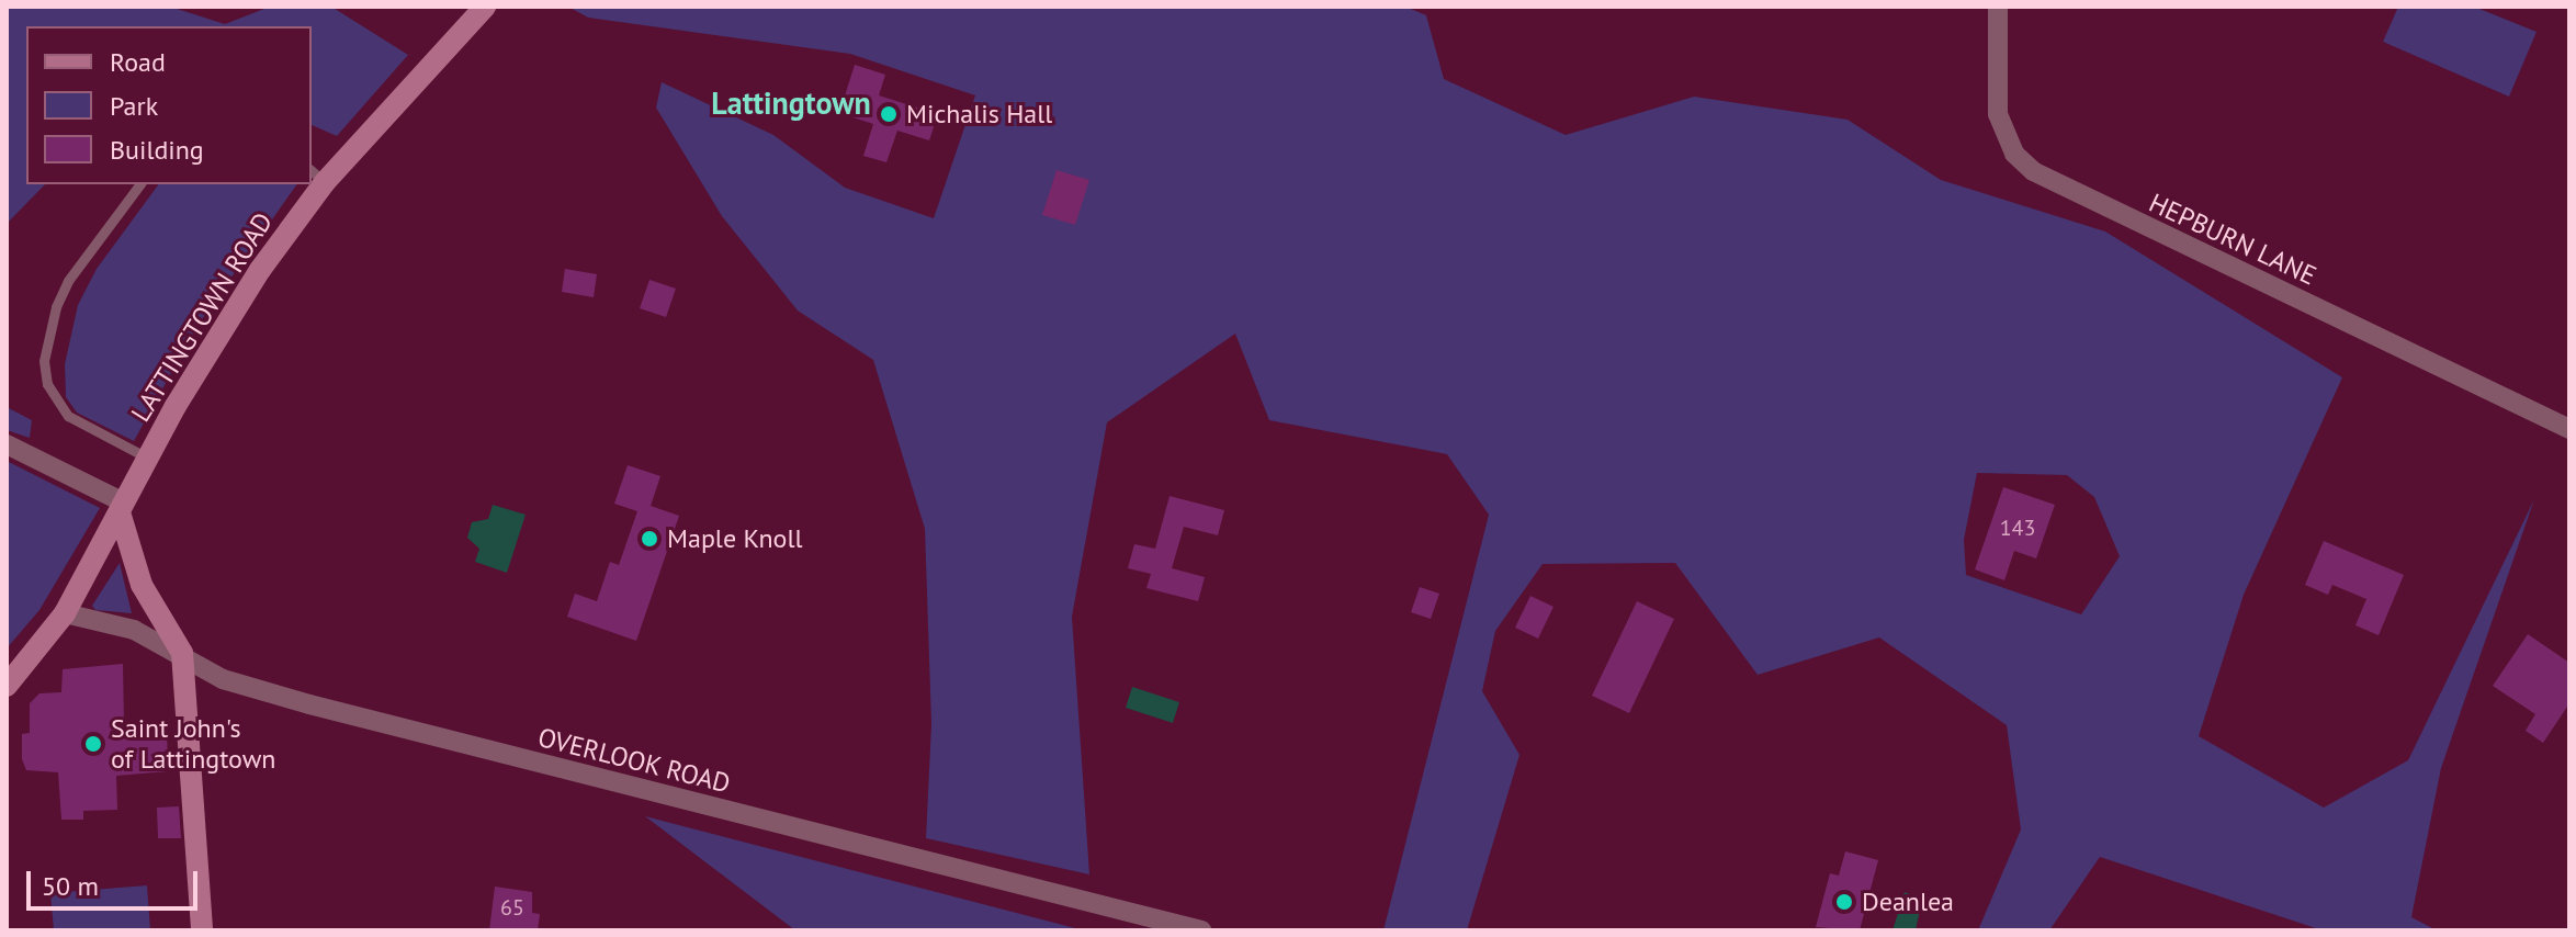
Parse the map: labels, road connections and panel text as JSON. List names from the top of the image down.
{
  "streets": {
    "street": ["HEPBURN LANE", "LATTINGTOWN ROAD", "OVERLOOK ROAD"]
  },
  "crossings": [
    ["LATTINGTOWN ROAD", "OVERLOOK ROAD"]
  ],
  "districts": ["Lattingtown"],
  "places": [
    "Michalis Hall",
    "Maple Knoll",
    "Saint John's of Lattingtown",
    "Deanlea"
  ],
  "house_numbers": ["143", "65"],
  "legend": ["Road", "Park", "Building"],
  "scale_bar": "50 m"
}
